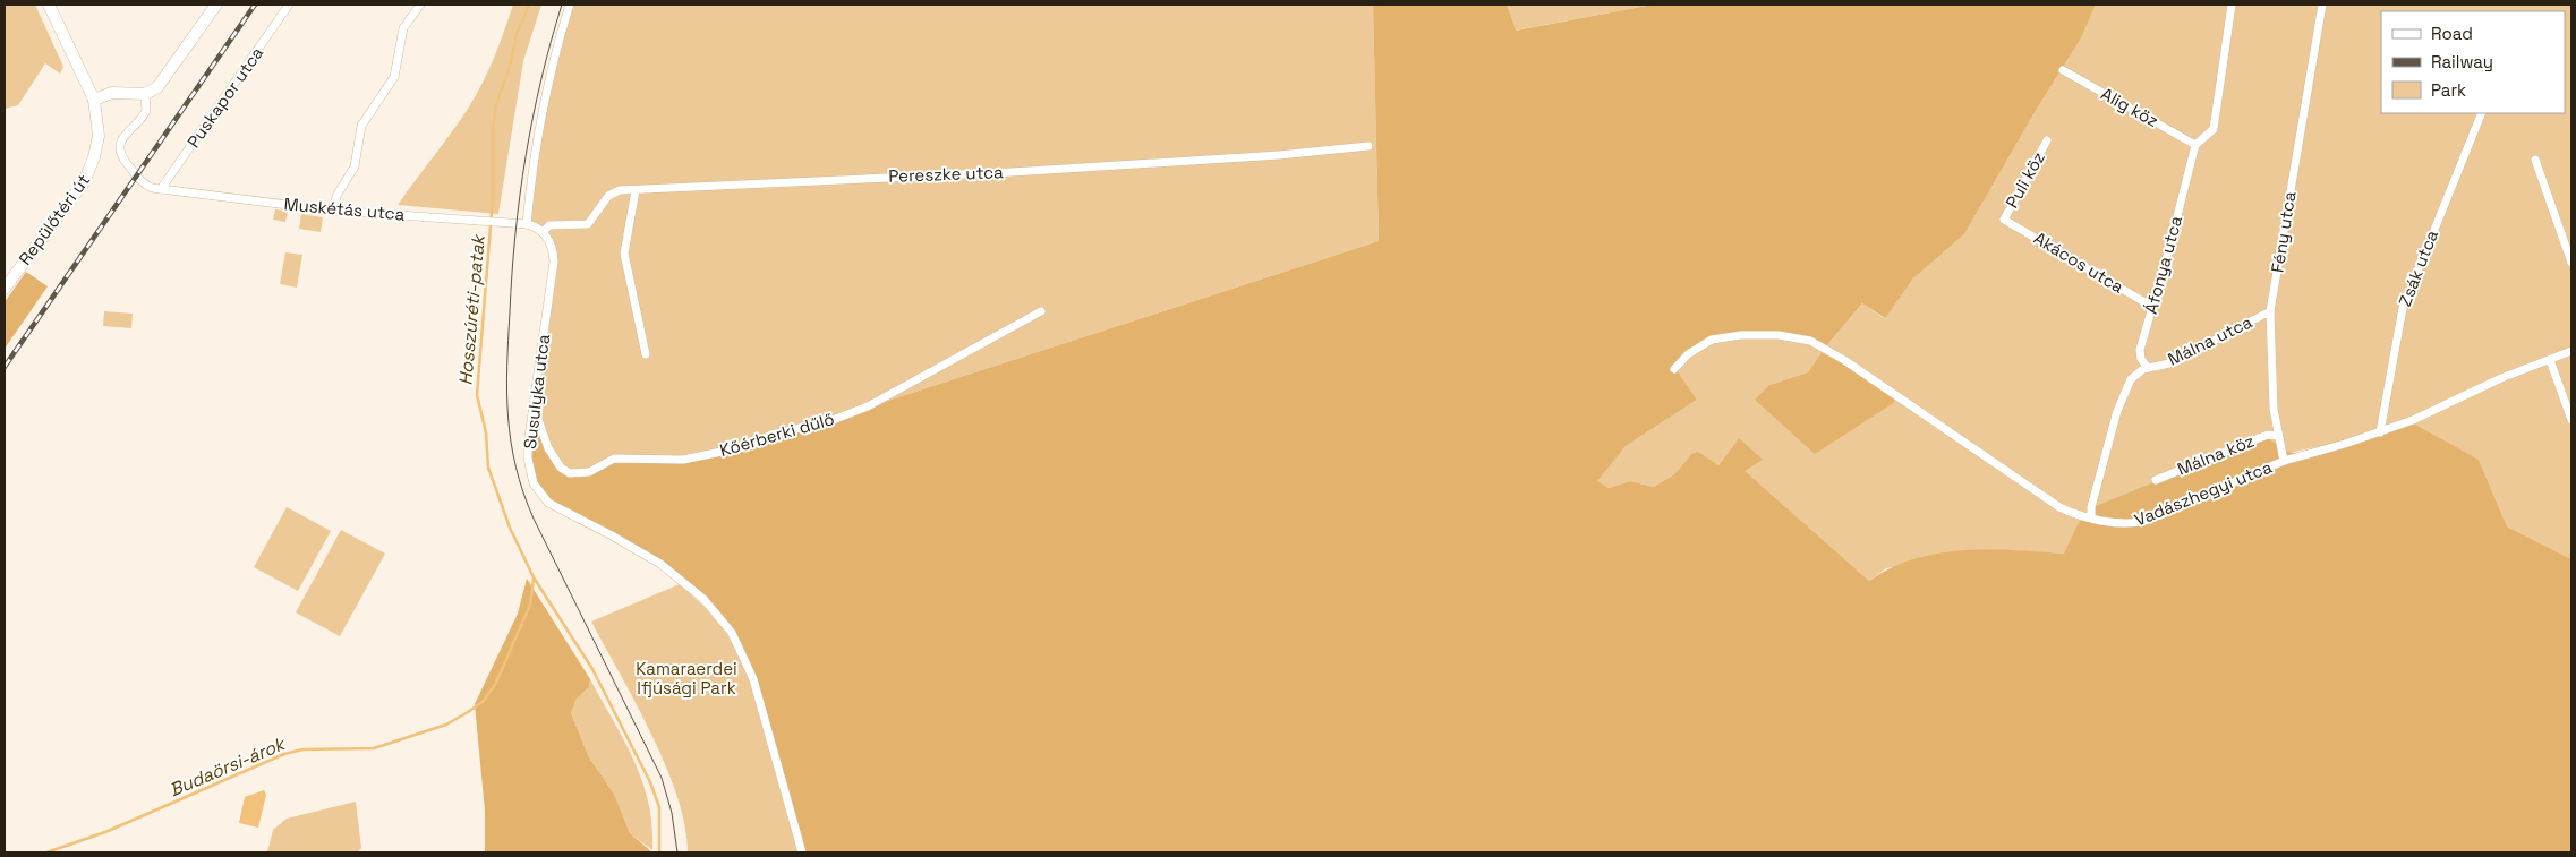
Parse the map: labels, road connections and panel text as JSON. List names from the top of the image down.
{
  "streets": {
    "street": [
      "Puskapor utca",
      "Alig köz",
      "Pereszke utca",
      "Puli köz",
      "Muskétás utca",
      "Repülőtéri út",
      "Fény utca",
      "Akácos utca",
      "Áfonya utca",
      "Zsák utca",
      "Málna utca",
      "Susulyka utca",
      "Kőérberki dűlő",
      "Málna köz",
      "Vadászhegyi utca"
    ]
  },
  "crossings": [
    ["Puskapor utca", "Muskétás utca"],
    ["Alig köz", "Áfonya utca"],
    ["Pereszke utca", "Susulyka utca"],
    ["Puli köz", "Akácos utca"],
    ["Fény utca", "Málna utca"],
    ["Fény utca", "Málna köz"],
    ["Fény utca", "Vadászhegyi utca"],
    ["Akácos utca", "Áfonya utca"],
    ["Áfonya utca", "Málna utca"],
    ["Zsák utca", "Vadászhegyi utca"],
    ["Susulyka utca", "Kőérberki dűlő"]
  ],
  "water": ["Hosszúréti-patak", "Budaörsi-árok"],
  "parks": ["Kamaraerdei Ifjúsági Park"],
  "legend": ["Road", "Railway", "Park"]
}
